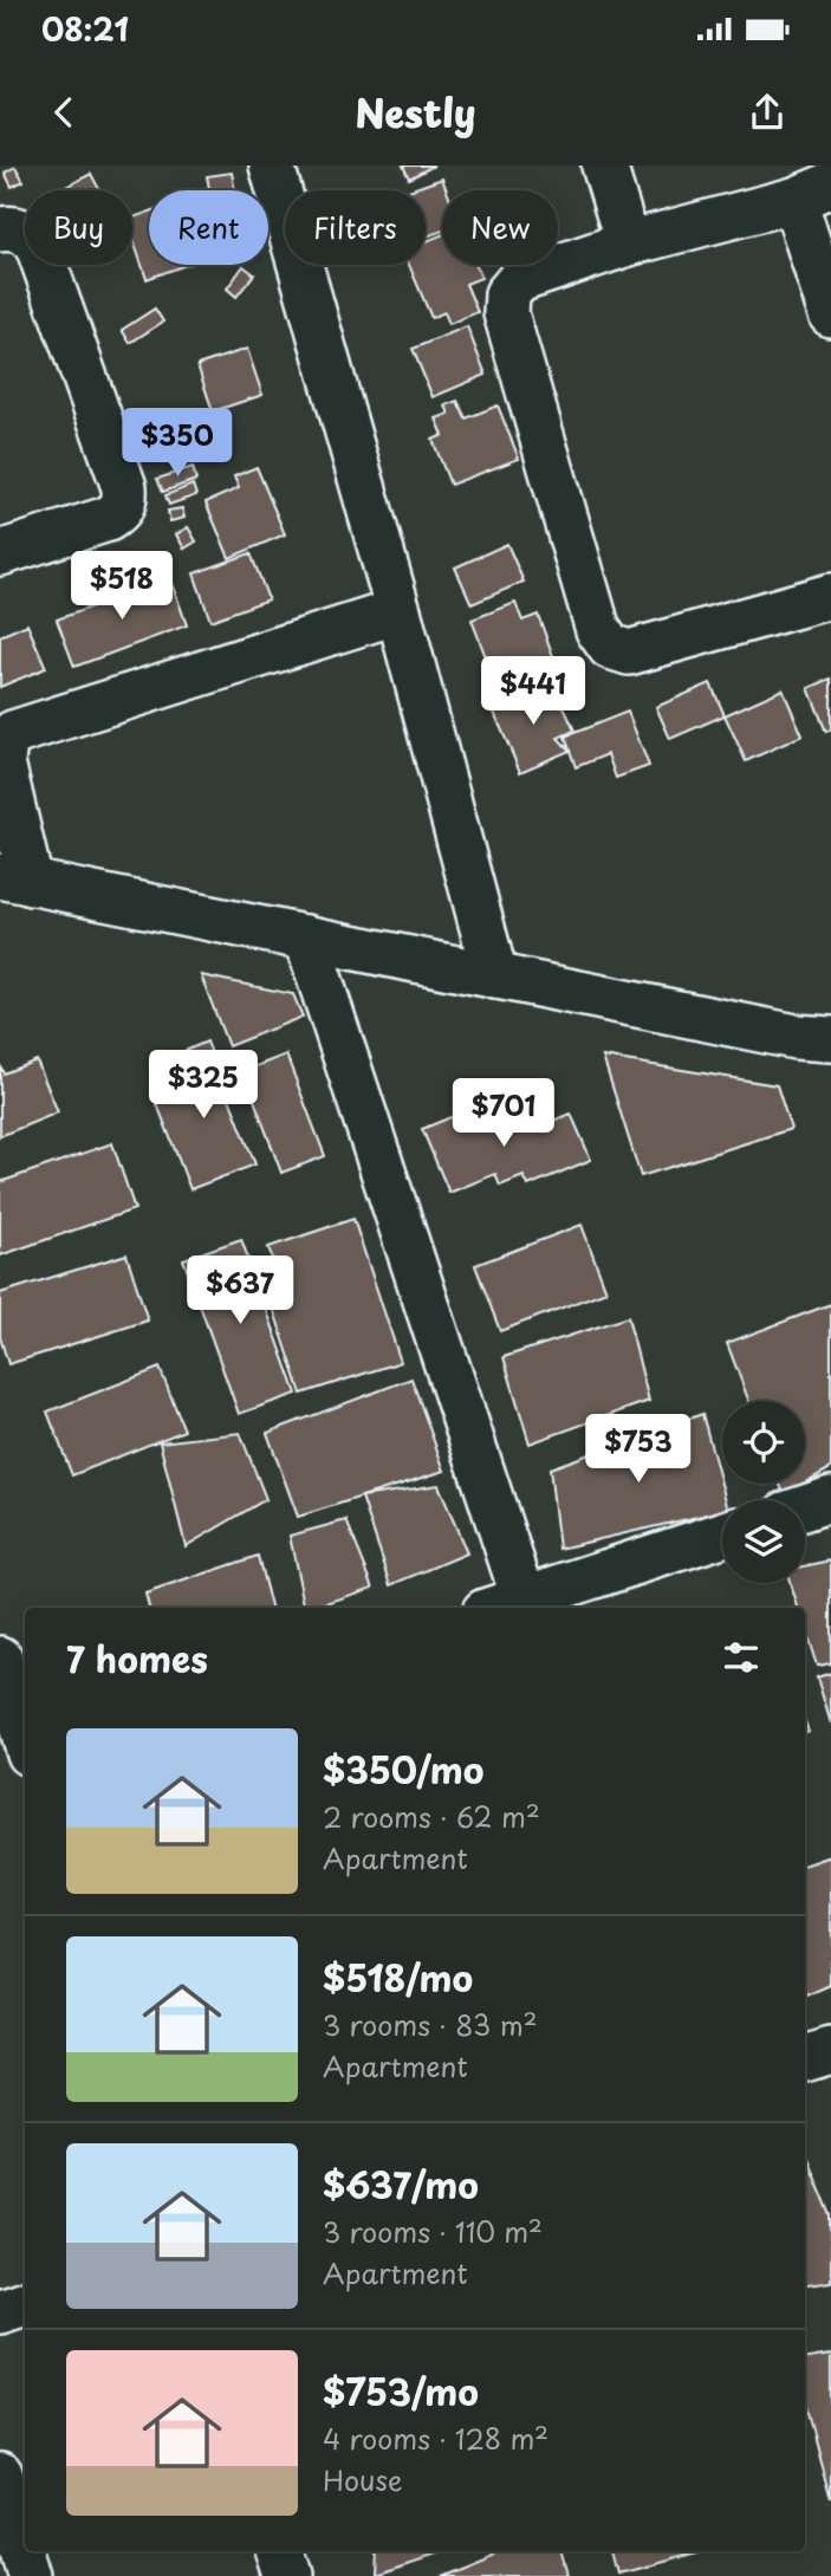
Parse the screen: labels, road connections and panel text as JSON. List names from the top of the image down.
{
  "page": {
    "status": "08:21",
    "header": "Nestly",
    "chip": [
      "Buy",
      "Rent",
      "Filters",
      "New"
    ],
    "price": [
      "$350",
      "$518",
      "$441",
      "$325",
      "$701",
      "$637",
      "$753"
    ],
    "heading": "7 homes",
    "list": [
      {
        "name": "$350/mo",
        "note": "2 rooms · 62 m² · Apartment"
      },
      {
        "name": "$518/mo",
        "note": "3 rooms · 83 m² · Apartment"
      },
      {
        "name": "$637/mo",
        "note": "3 rooms · 110 m² · Apartment"
      },
      {
        "name": "$753/mo",
        "note": "4 rooms · 128 m² · House"
      }
    ]
  }
}
